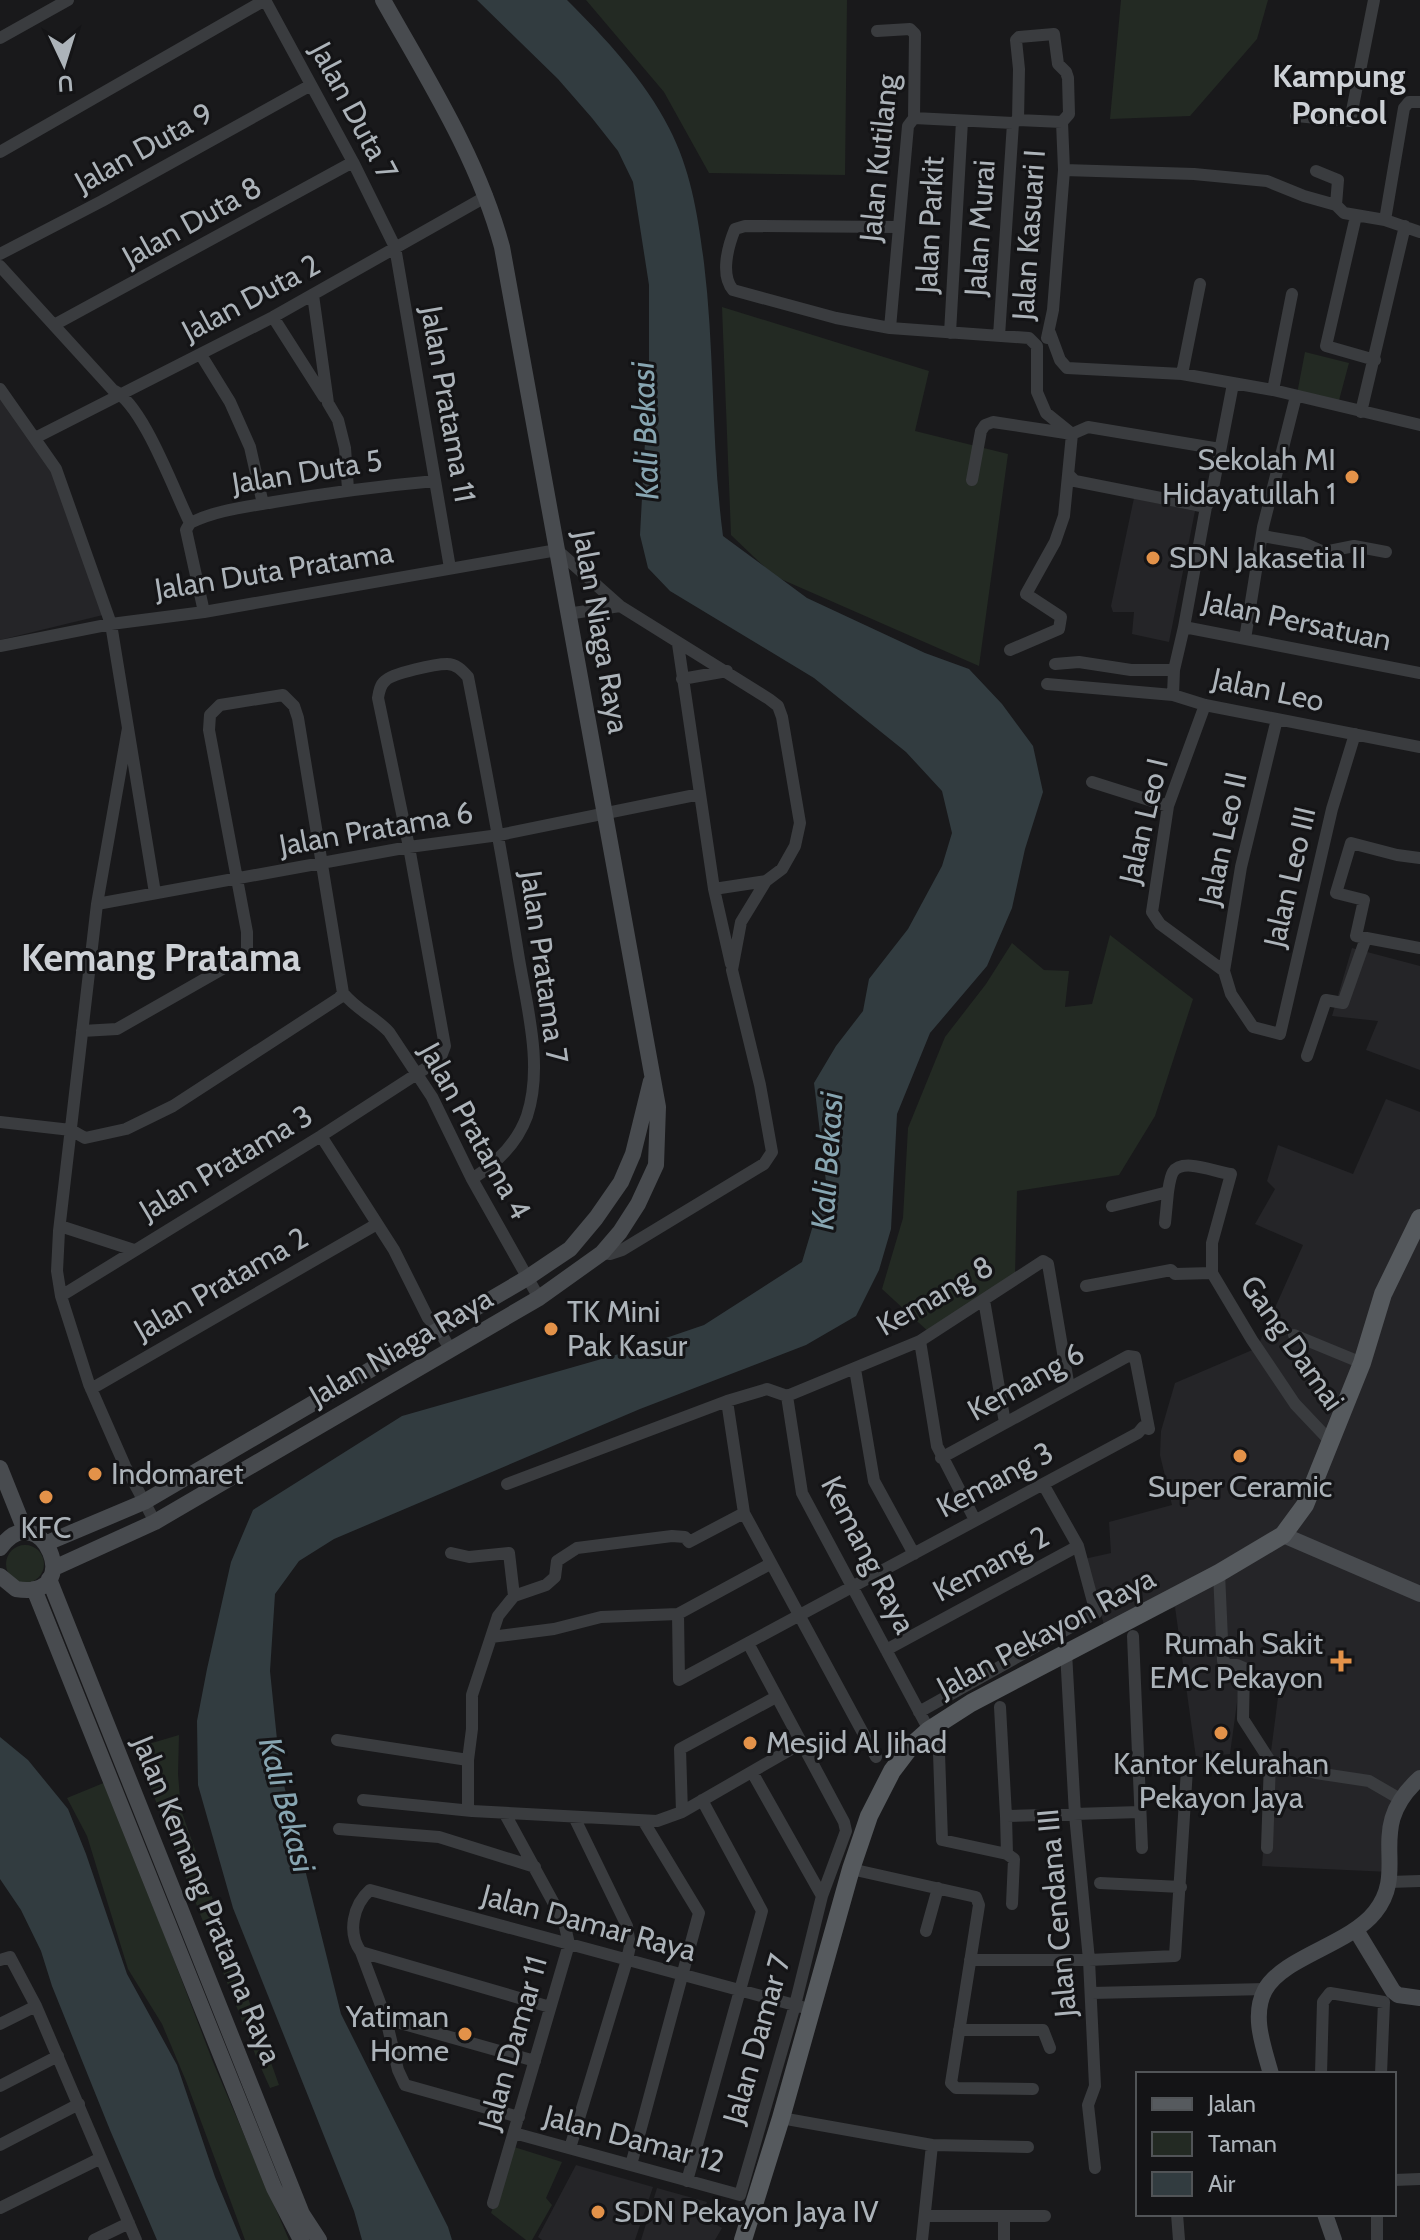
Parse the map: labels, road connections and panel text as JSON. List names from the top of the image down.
{
  "streets": {
    "main road": ["Jalan Pekayon Raya"],
    "street": [
      "Jalan Duta 7",
      "Jalan Duta 9",
      "Jalan Kutilang",
      "Jalan Duta 8",
      "Jalan Parkit",
      "Jalan Murai",
      "Jalan Kasuari I",
      "Jalan Duta 2",
      "Jalan Pratama 11",
      "Jalan Duta 5",
      "Jalan Duta Pratama",
      "Jalan Persatuan",
      "Jalan Niaga Raya",
      "Jalan Leo",
      "Jalan Leo I",
      "Jalan Pratama 6",
      "Jalan Leo II",
      "Jalan Leo III",
      "Jalan Pratama 7",
      "Jalan Pratama 4",
      "Jalan Pratama 3",
      "Jalan Pratama 2",
      "Kemang 8",
      "Gang Damai",
      "Kemang 6",
      "Kemang 3",
      "Kemang Raya",
      "Kemang 2",
      "Jalan Kemang Pratama Raya",
      "Jalan Cendana III",
      "Jalan Damar Raya",
      "Jalan Damar 7",
      "Jalan Damar 11",
      "Jalan Damar 12"
    ]
  },
  "crossings": [
    ["Jalan Duta 7", "Jalan Duta 9"],
    ["Jalan Duta 7", "Jalan Duta 8"],
    ["Jalan Duta 7", "Jalan Duta 2"],
    ["Jalan Duta 7", "Jalan Pratama 11"],
    ["Jalan Murai", "Jalan Kasuari I"],
    ["Jalan Duta 2", "Jalan Pratama 11"],
    ["Jalan Duta 2", "Jalan Niaga Raya"],
    ["Jalan Pratama 11", "Jalan Duta 5"],
    ["Jalan Pratama 11", "Jalan Duta Pratama"],
    ["Jalan Duta Pratama", "Jalan Niaga Raya"],
    ["Jalan Persatuan", "Jalan Leo"],
    ["Jalan Niaga Raya", "Jalan Pratama 6"],
    ["Jalan Niaga Raya", "Jalan Pratama 4"],
    ["Jalan Niaga Raya", "Jalan Kemang Pratama Raya"],
    ["Jalan Leo", "Jalan Leo I"],
    ["Jalan Leo", "Jalan Leo II"],
    ["Jalan Leo", "Jalan Leo III"],
    ["Jalan Leo I", "Jalan Leo II"],
    ["Jalan Leo I", "Jalan Leo III"],
    ["Jalan Pratama 6", "Jalan Pratama 7"],
    ["Jalan Pratama 6", "Jalan Pratama 3"],
    ["Jalan Leo II", "Jalan Leo III"],
    ["Jalan Pratama 7", "Jalan Pratama 4"],
    ["Jalan Pratama 7", "Jalan Pratama 3"],
    ["Jalan Pratama 4", "Jalan Pratama 3"],
    ["Kemang 8", "Kemang 6"],
    ["Kemang 8", "Kemang Raya"],
    ["Gang Damai", "Jalan Pekayon Raya"],
    ["Kemang 6", "Kemang 3"],
    ["Kemang 3", "Kemang Raya"],
    ["Kemang 3", "Kemang 2"],
    ["Kemang Raya", "Kemang 2"],
    ["Kemang Raya", "Jalan Pekayon Raya"],
    ["Jalan Pekayon Raya", "Jalan Cendana III"],
    ["Jalan Pekayon Raya", "Jalan Damar Raya"],
    ["Jalan Pekayon Raya", "Jalan Damar 7"],
    ["Jalan Damar Raya", "Jalan Damar 7"],
    ["Jalan Damar Raya", "Jalan Damar 11"],
    ["Jalan Damar Raya", "Jalan Damar 12"],
    ["Jalan Damar 7", "Jalan Damar 12"],
    ["Jalan Damar 11", "Jalan Damar 12"]
  ],
  "districts": ["Kampung Poncol", "Kemang Pratama"],
  "water": ["Kali Bekasi"],
  "places": {
    "other": [
      "Sekolah MI Hidayatullah 1",
      "SDN Jakasetia II",
      "TK Mini Pak Kasur",
      "Super Ceramic",
      "Indomaret",
      "KFC",
      "Kantor Kelurahan Pekayon Jaya",
      "Mesjid Al Jihad",
      "Yatiman Home",
      "SDN Pekayon Jaya IV"
    ],
    "health": ["Rumah Sakit EMC Pekayon"]
  },
  "legend": ["Jalan", "Taman", "Air"],
  "north": "bottom"
}
